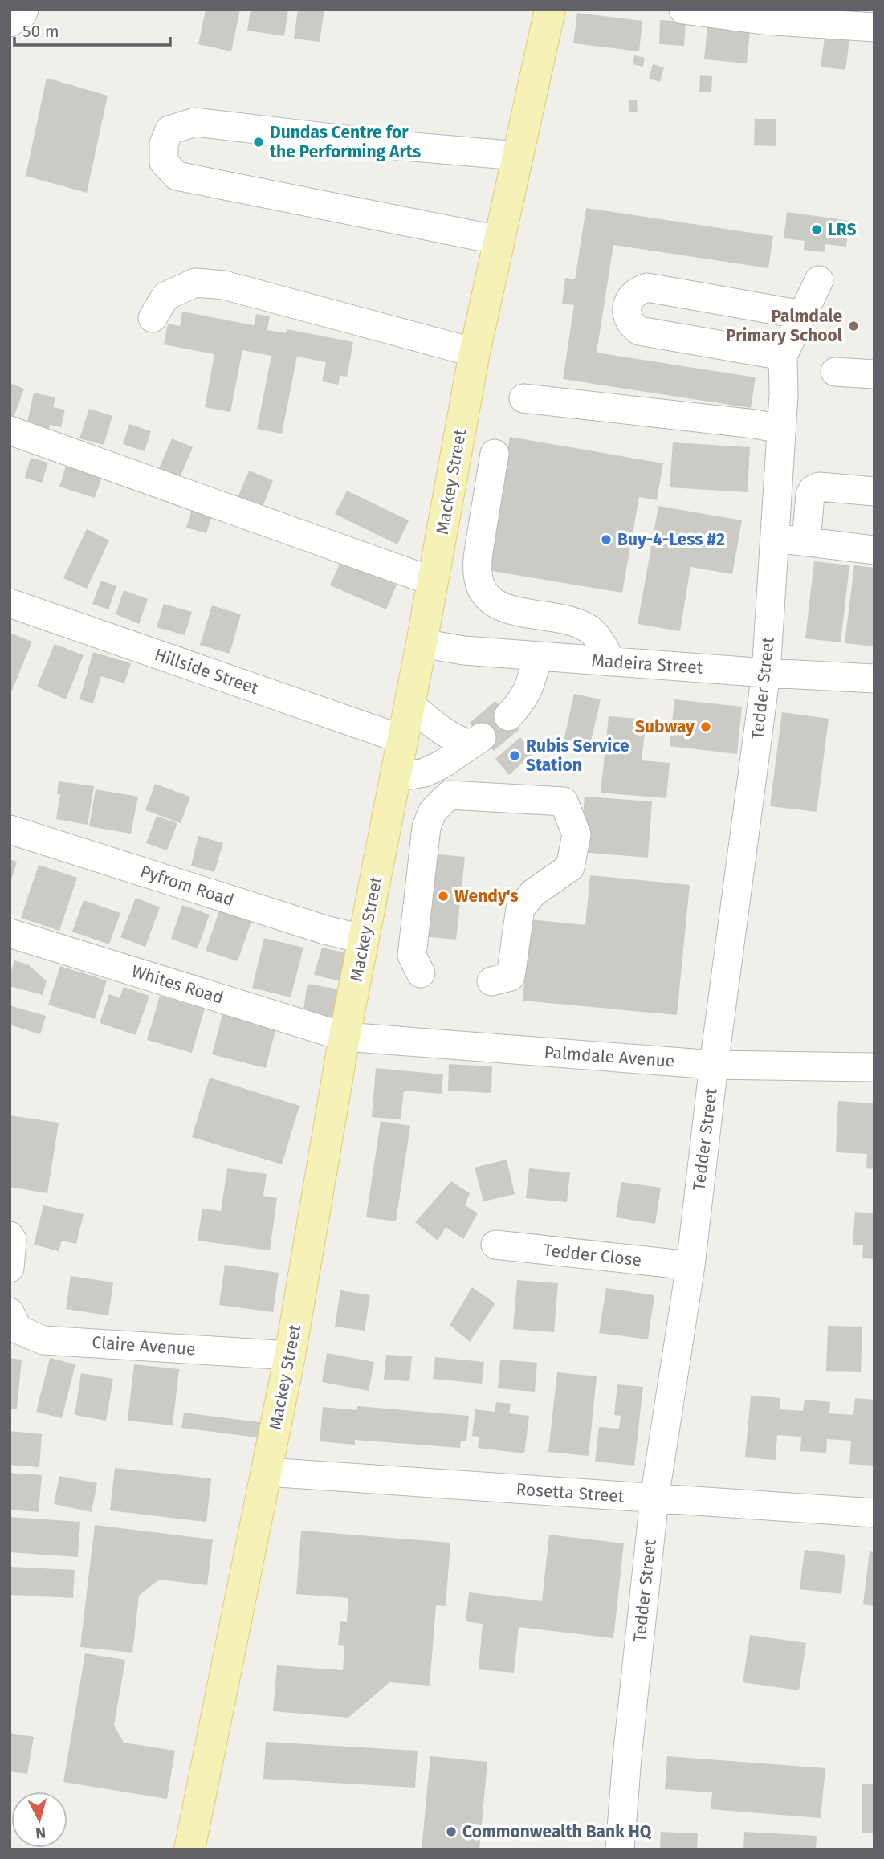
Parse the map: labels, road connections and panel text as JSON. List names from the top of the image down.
{
  "streets": {
    "main road": ["Mackey Street"],
    "street": [
      "Madeira Street",
      "Hillside Street",
      "Tedder Street",
      "Pyfrom Road",
      "Whites Road",
      "Palmdale Avenue",
      "Tedder Close",
      "Claire Avenue",
      "Rosetta Street"
    ]
  },
  "crossings": [
    ["Mackey Street", "Madeira Street"],
    ["Mackey Street", "Hillside Street"],
    ["Mackey Street", "Pyfrom Road"],
    ["Mackey Street", "Whites Road"],
    ["Mackey Street", "Palmdale Avenue"],
    ["Mackey Street", "Claire Avenue"],
    ["Mackey Street", "Rosetta Street"],
    ["Madeira Street", "Tedder Street"],
    ["Tedder Street", "Palmdale Avenue"],
    ["Tedder Street", "Tedder Close"],
    ["Tedder Street", "Rosetta Street"],
    ["Whites Road", "Palmdale Avenue"]
  ],
  "places": [
    "Dundas Centre for the Performing Arts",
    "LRS",
    "Palmdale Primary School",
    "Buy-4-Less #2",
    "Subway",
    "Rubis Service Station",
    "Wendy's",
    "Commonwealth Bank HQ"
  ],
  "scale_bar": "50 m",
  "north": "bottom"
}
